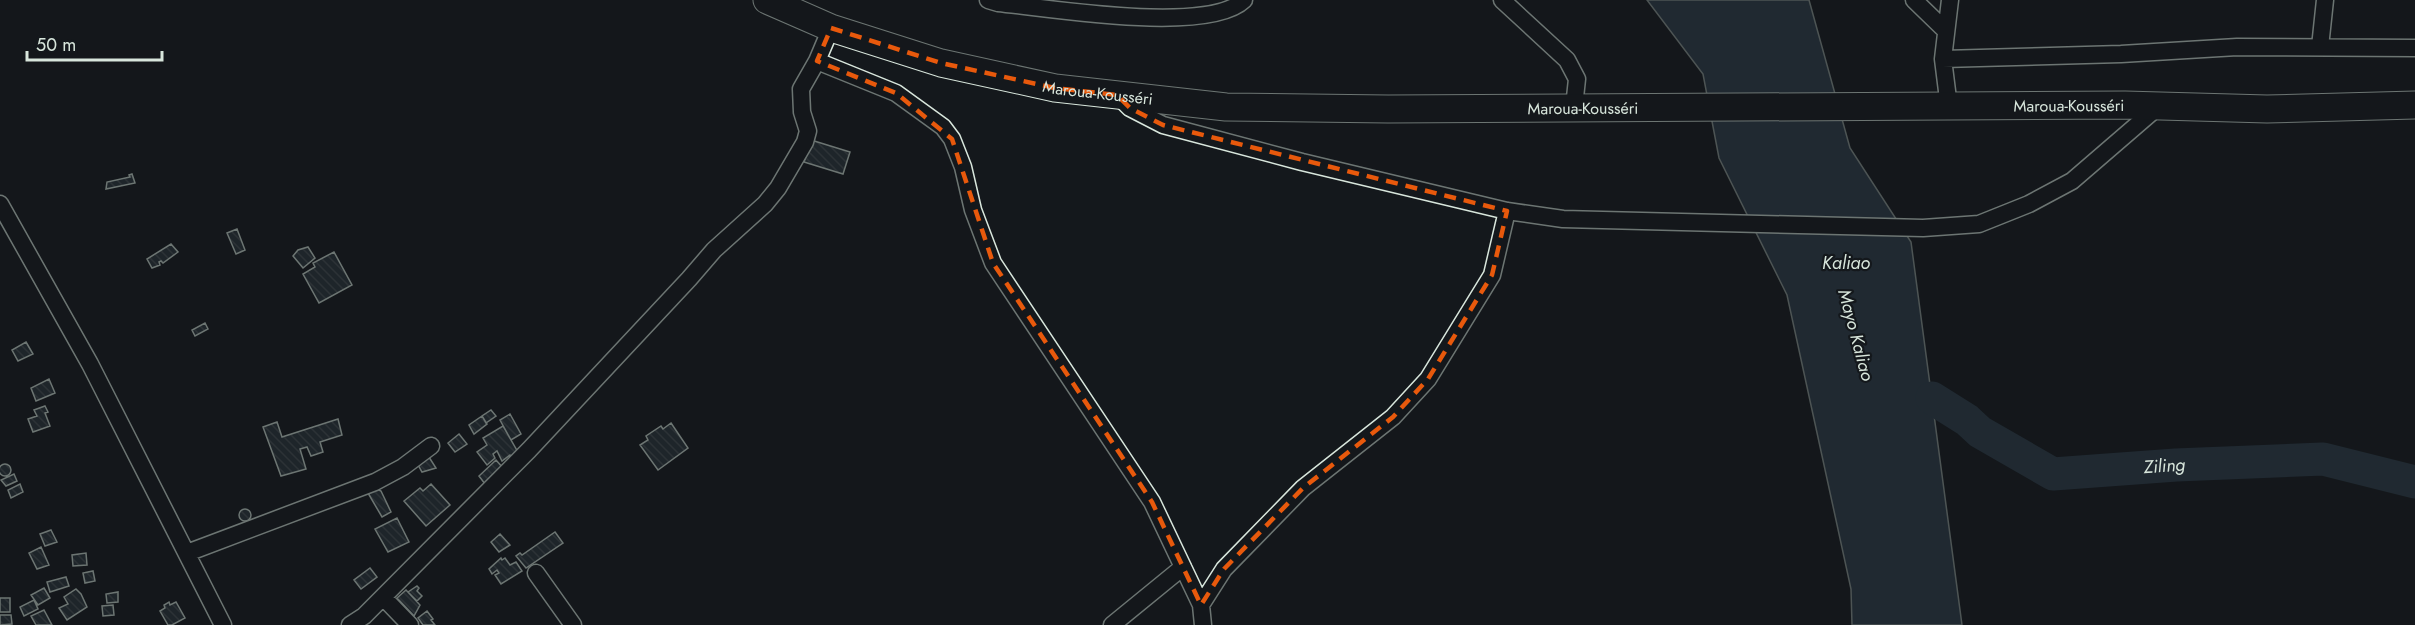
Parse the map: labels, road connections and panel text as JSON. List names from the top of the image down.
{
  "streets": {
    "highway": ["Maroua-Kousséri"]
  },
  "water": ["Kaliao", "Mayo Kaliao", "Ziling"],
  "scale_bar": "50 m"
}
